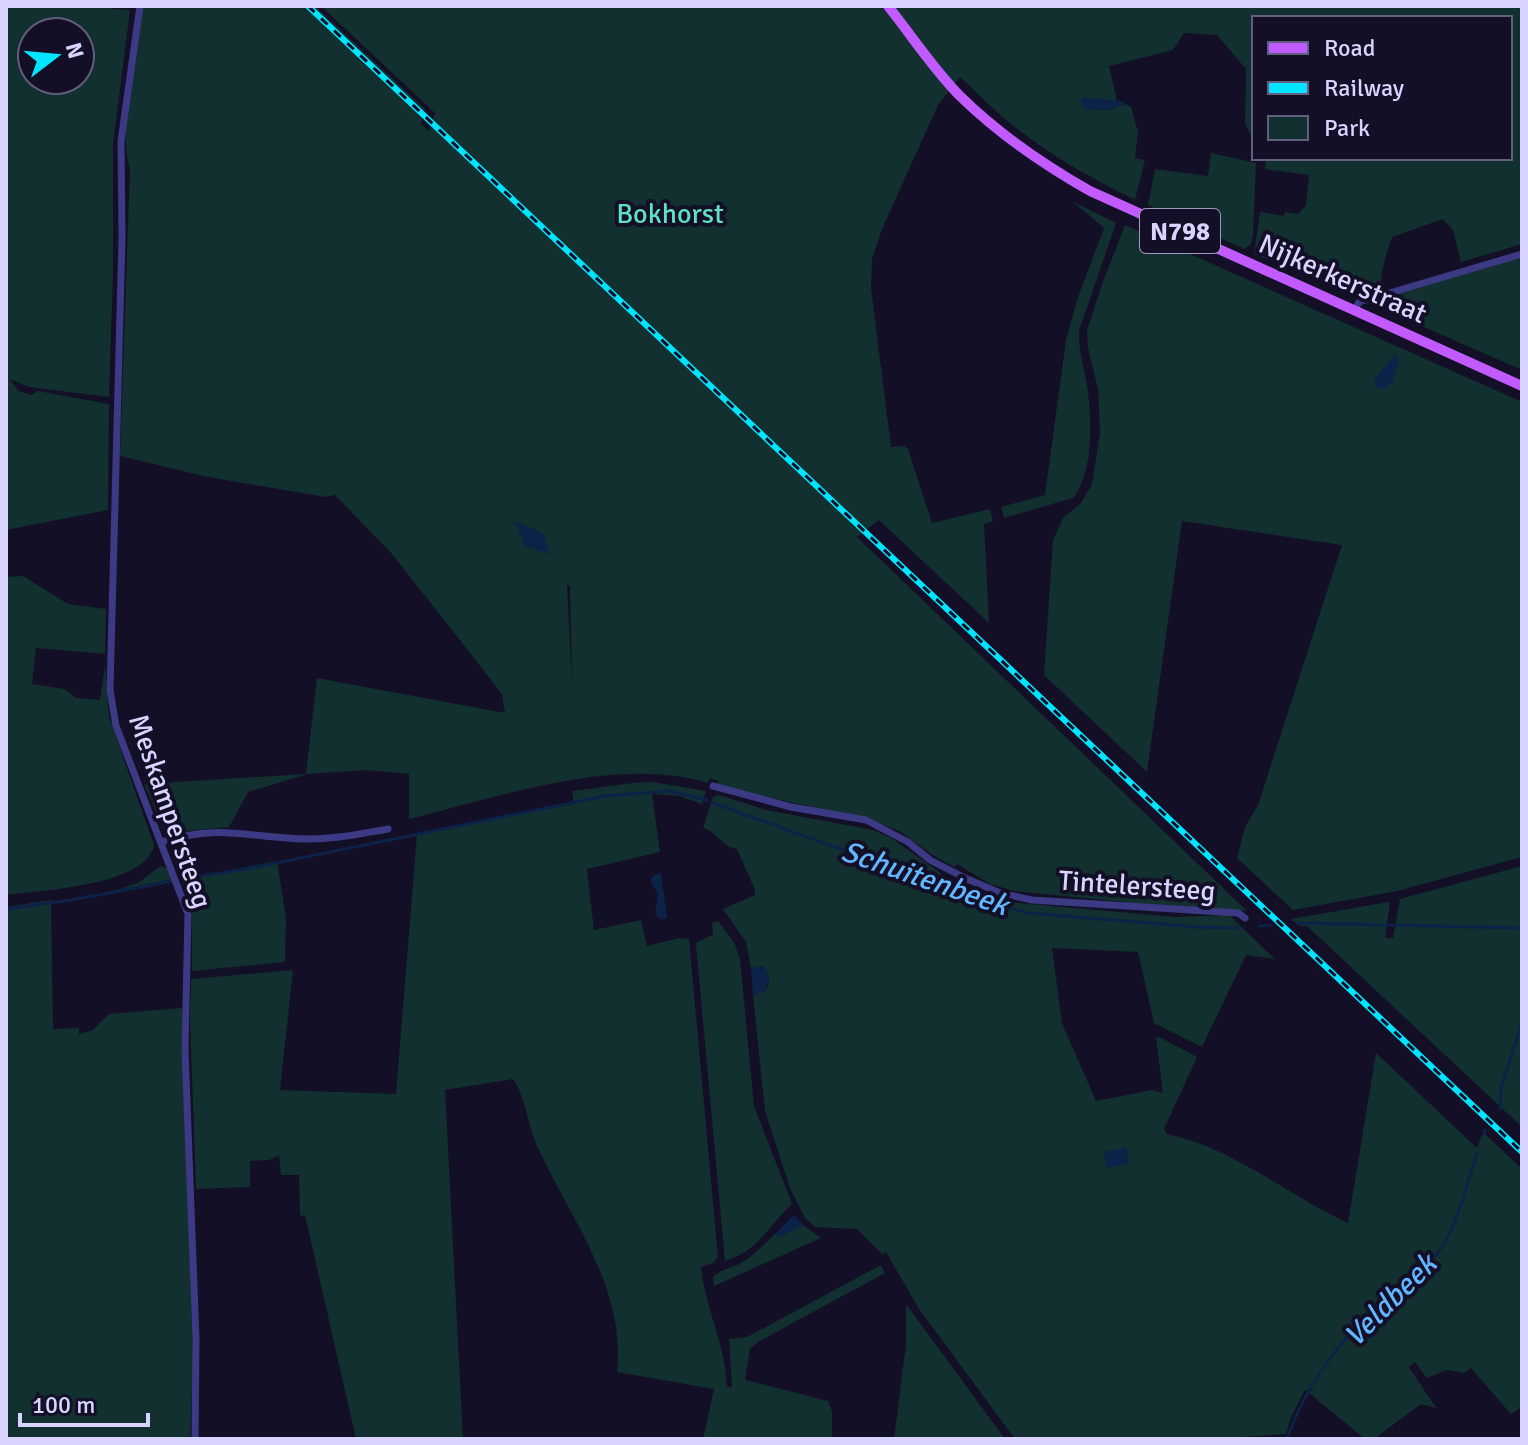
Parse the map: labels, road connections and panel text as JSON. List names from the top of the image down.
{
  "streets": {
    "main road": ["N798", "Nijkerkerstraat"],
    "street": ["Meskampersteeg", "Tintelersteeg"]
  },
  "water": ["Schuitenbeek", "Veldbeek"],
  "parks": ["Bokhorst"],
  "legend": ["Road", "Railway", "Park"],
  "scale_bar": "100 m",
  "north": "right"
}
